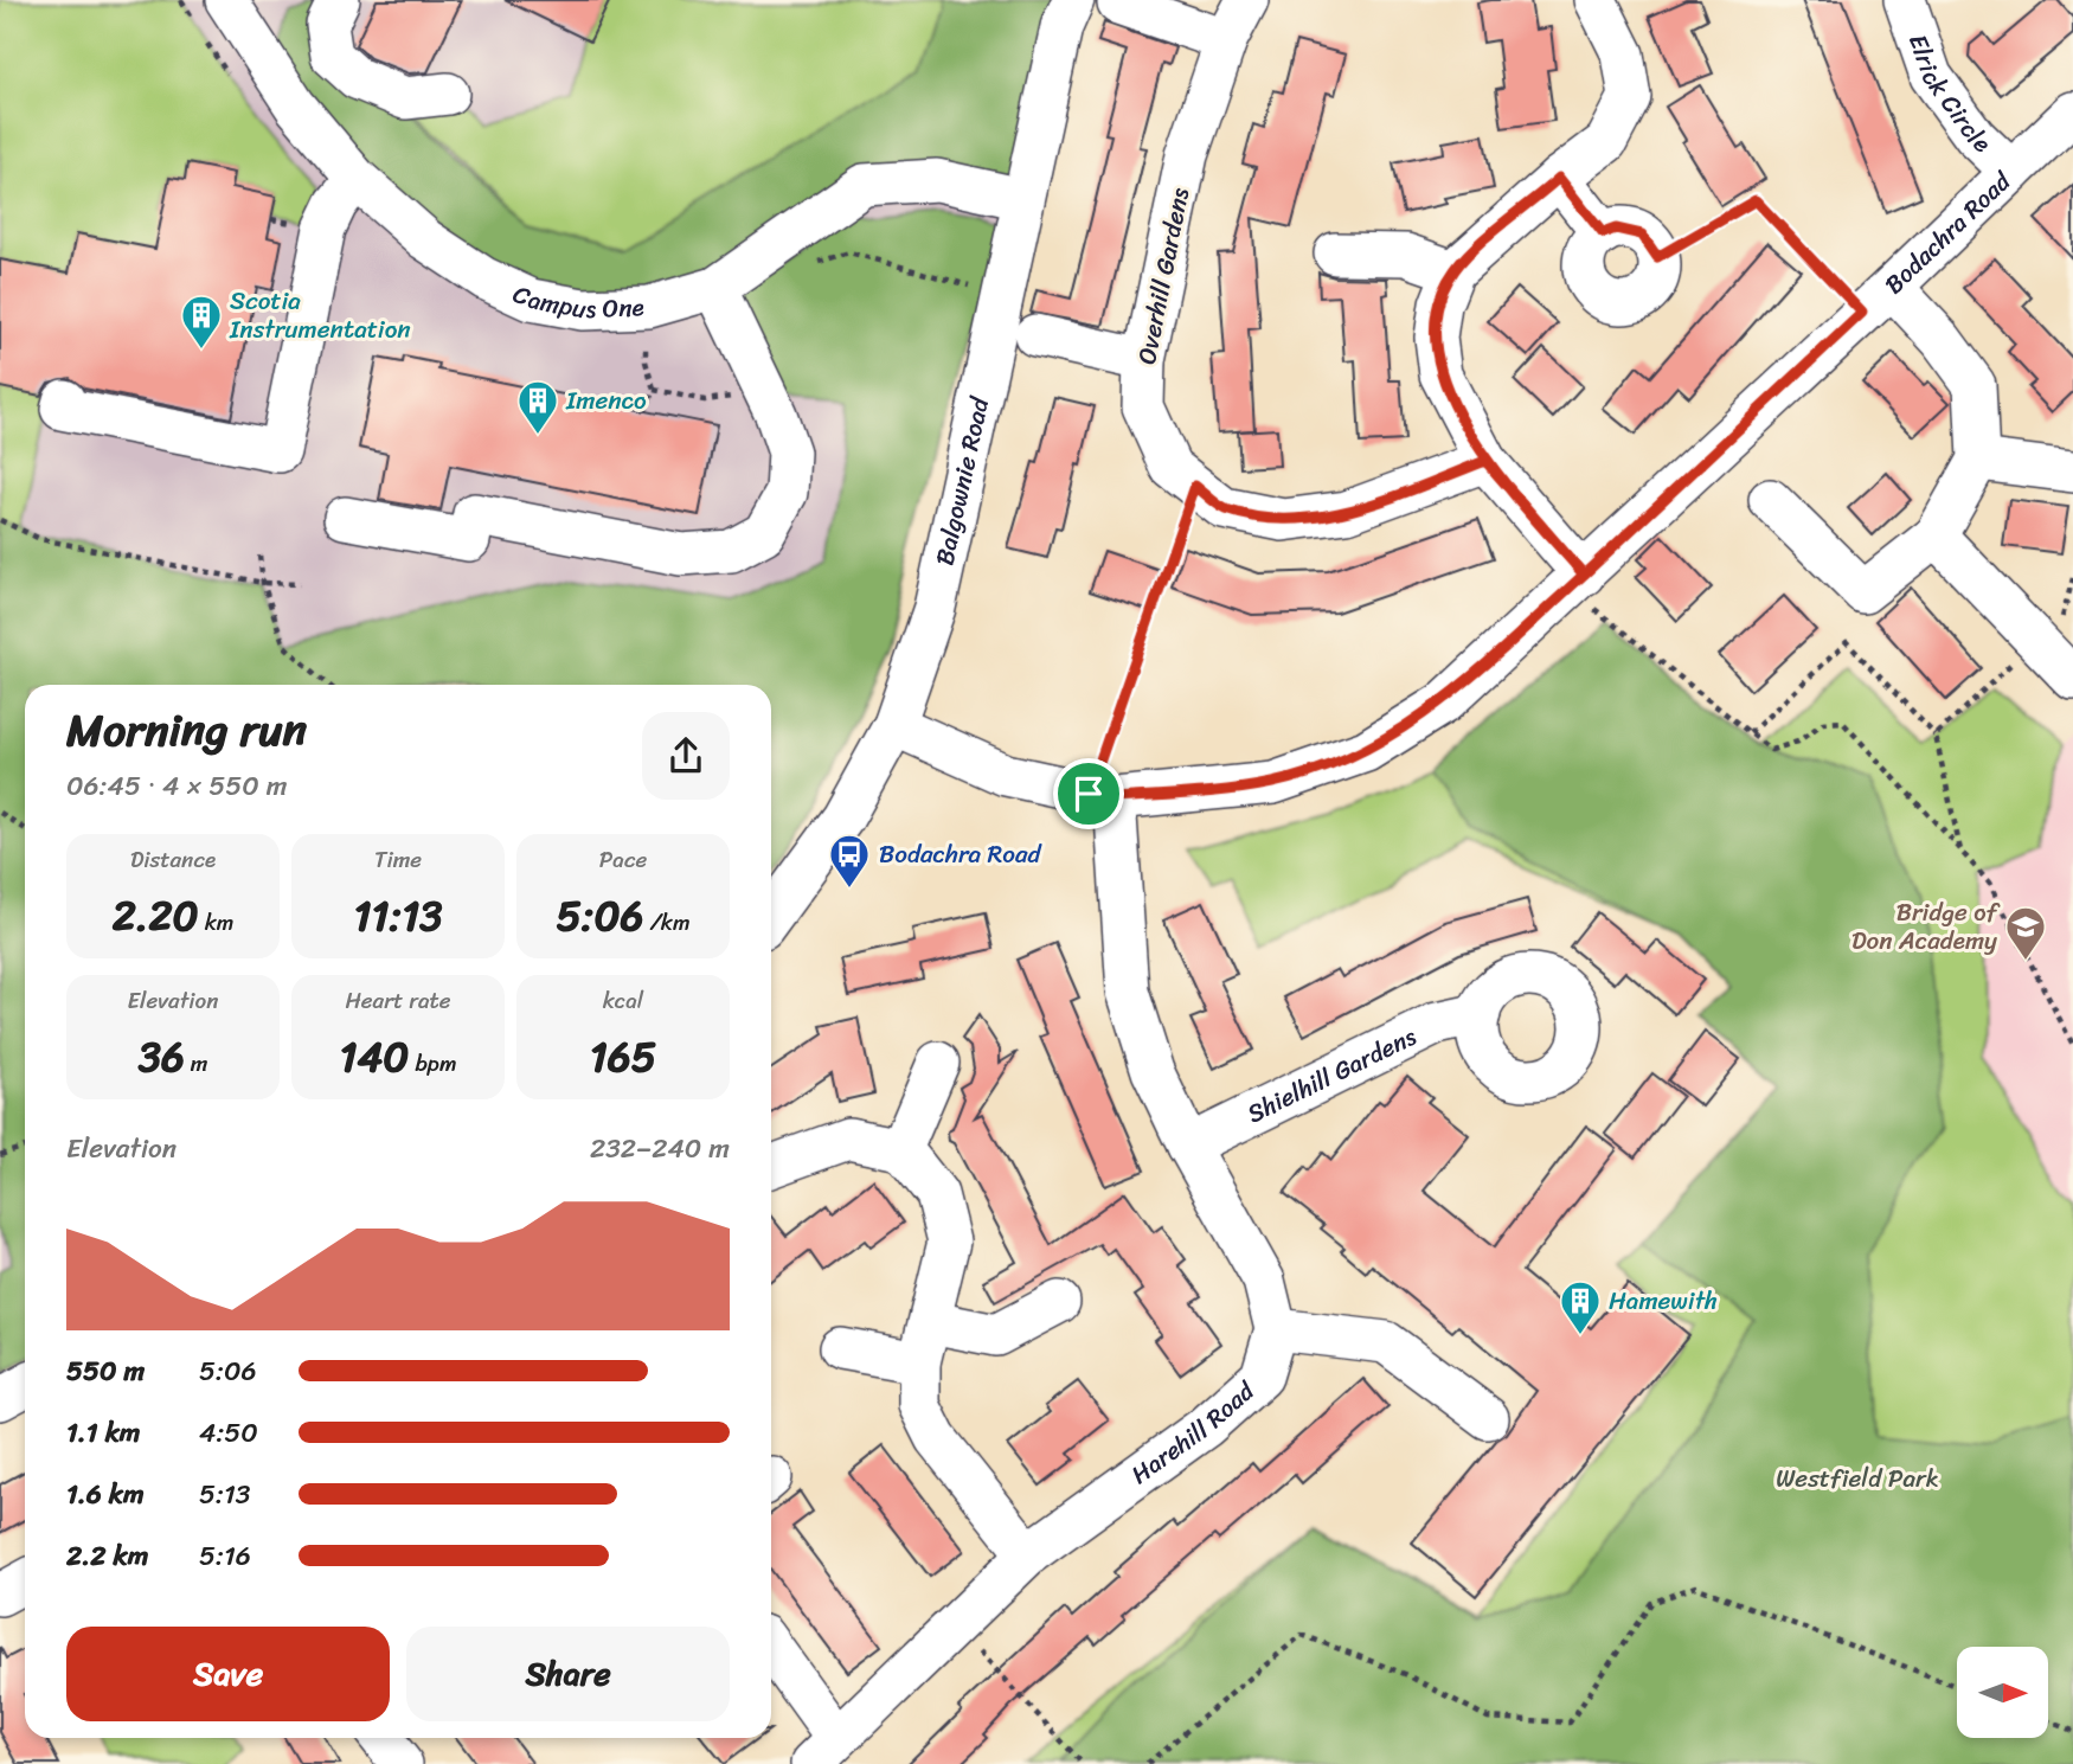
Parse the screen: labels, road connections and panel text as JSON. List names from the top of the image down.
{
  "streets": {
    "street": [
      "Elrick Circle",
      "Bodachra Road",
      "Overhill Gardens",
      "Campus One",
      "Balgownie Road",
      "Shielhill Gardens",
      "Harehill Road"
    ]
  },
  "crossings": [
    ["Elrick Circle", "Bodachra Road"],
    ["Bodachra Road", "Balgownie Road"],
    ["Campus One", "Balgownie Road"]
  ],
  "parks": ["Westfield Park"],
  "places": {
    "building": ["Scotia Instrumentation", "Imenco", "Hamewith"],
    "bus stop": ["Bodachra Road"],
    "school or university": ["Bridge of Don Academy"]
  },
  "north": "right",
  "page": {
    "heading": ["Morning run", "06:45 · 4 × 550 m"],
    "stats": [
      ["Distance", "2.20 km"],
      ["Time", "11:13"],
      ["Pace", "5:06 /km"],
      ["Elevation", "36 m"],
      ["Heart rate", "140 bpm"],
      ["kcal", "165"]
    ],
    "chart": ["Elevation", "232–240 m"],
    "list": [
      {
        "name": "550 m",
        "note": "5:06"
      },
      {
        "name": "1.1 km",
        "note": "4:50"
      },
      {
        "name": "1.6 km",
        "note": "5:13"
      },
      {
        "name": "2.2 km",
        "note": "5:16"
      }
    ],
    "buttons": ["Save", "Share"]
  }
}
